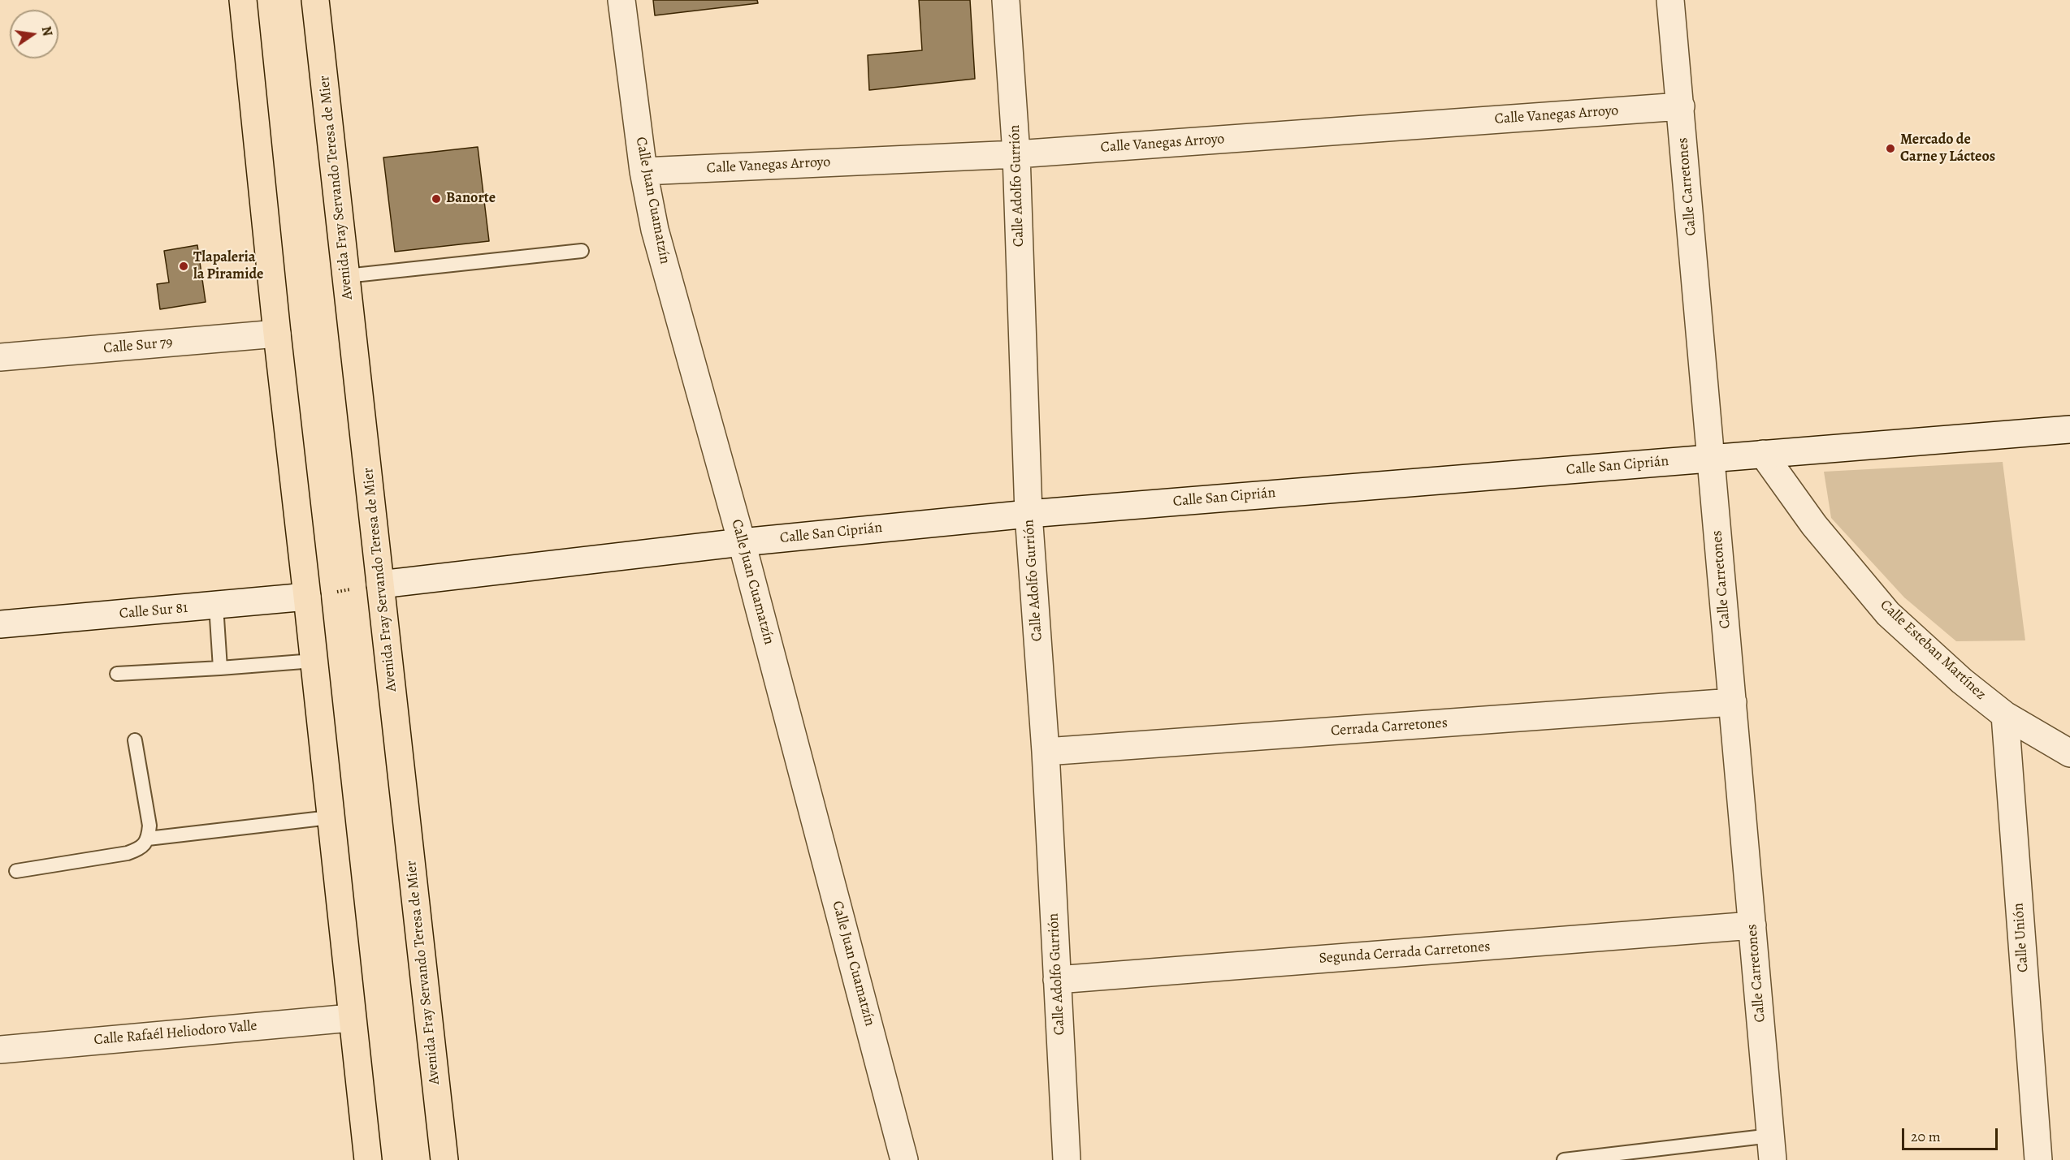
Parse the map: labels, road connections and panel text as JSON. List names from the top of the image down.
{
  "streets": {
    "main road": ["Avenida Fray Servando Teresa de Mier"],
    "street": [
      "Calle Vanegas Arroyo",
      "Calle Adolfo Gurrión",
      "Calle Carretones",
      "Calle Juan Cuamatzín",
      "Calle Sur 79",
      "Calle San Ciprián",
      "Calle Sur 81",
      "Calle Esteban Martínez",
      "Cerrada Carretones",
      "Calle Unión",
      "Segunda Cerrada Carretones",
      "Calle Rafaél Heliodoro Valle"
    ]
  },
  "crossings": [
    ["Calle Vanegas Arroyo", "Calle Adolfo Gurrión"],
    ["Calle Vanegas Arroyo", "Calle Carretones"],
    ["Calle Vanegas Arroyo", "Calle Juan Cuamatzín"],
    ["Calle Adolfo Gurrión", "Calle San Ciprián"],
    ["Calle Adolfo Gurrión", "Cerrada Carretones"],
    ["Calle Adolfo Gurrión", "Segunda Cerrada Carretones"],
    ["Calle Carretones", "Calle San Ciprián"],
    ["Calle Carretones", "Cerrada Carretones"],
    ["Calle Carretones", "Segunda Cerrada Carretones"],
    ["Avenida Fray Servando Teresa de Mier", "Calle San Ciprián"],
    ["Calle Juan Cuamatzín", "Calle San Ciprián"],
    ["Calle San Ciprián", "Calle Esteban Martínez"],
    ["Calle Esteban Martínez", "Calle Unión"]
  ],
  "places": ["Mercado de Carne y Lácteos", "Banorte", "Tlapaleria la Piramide"],
  "scale_bar": "20 m",
  "north": "right"
}
